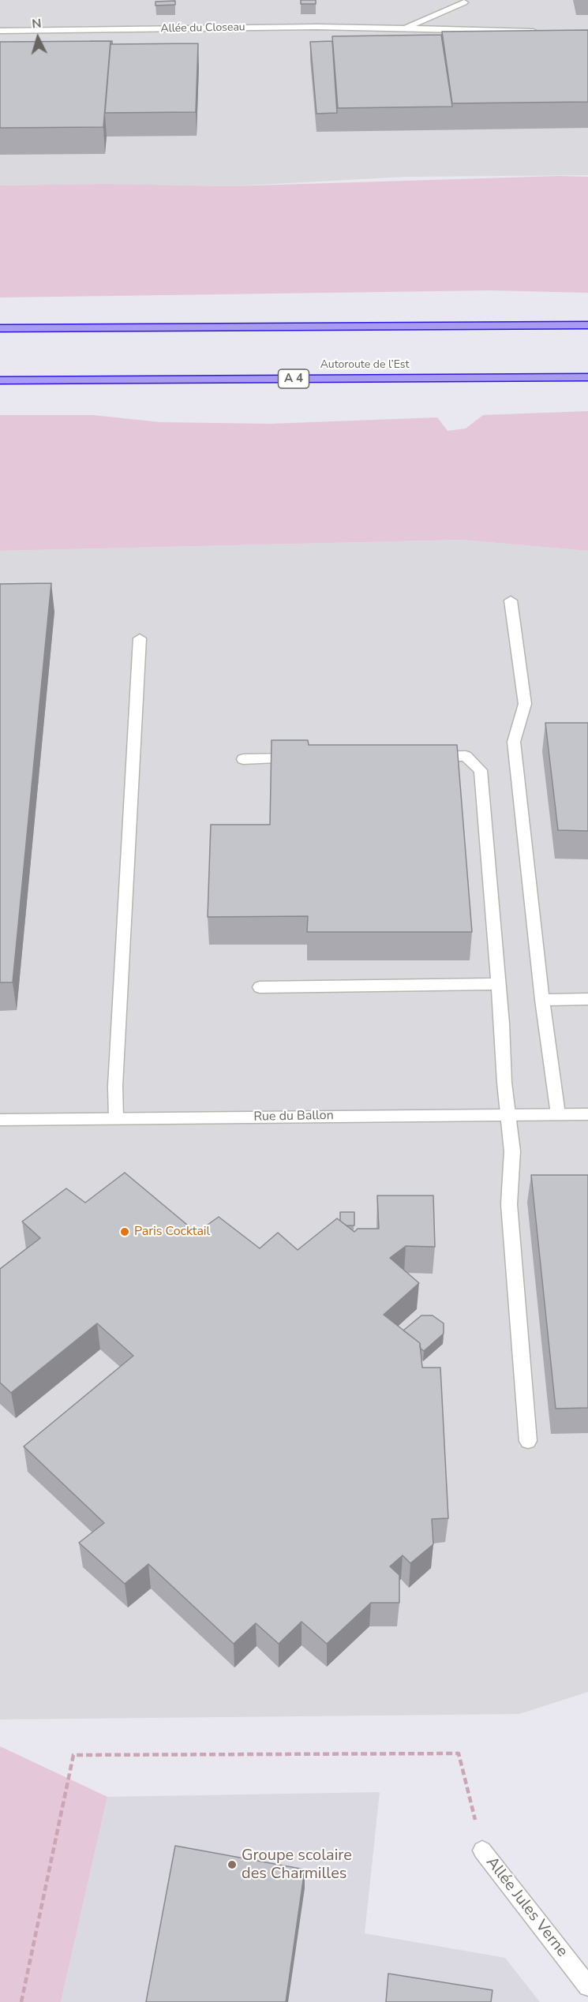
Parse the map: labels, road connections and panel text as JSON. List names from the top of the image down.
{
  "streets": {
    "highway": ["Autoroute de l’Est", "A 4"],
    "street": ["Allée du Closeau", "Rue du Ballon", "Allée Jules Verne"]
  },
  "places": ["Paris Cocktail", "Groupe scolaire des Charmilles"],
  "north": "top"
}
